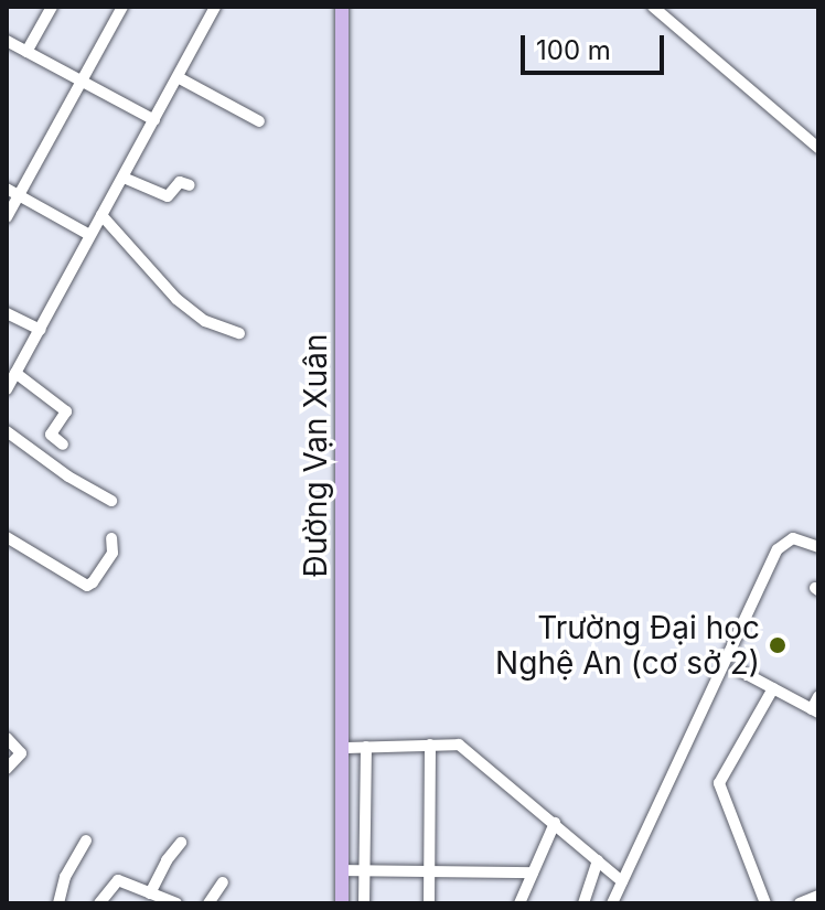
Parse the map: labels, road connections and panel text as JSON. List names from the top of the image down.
{
  "streets": {
    "main road": ["Đường Vạn Xuân"]
  },
  "places": ["Trường Đại học Nghệ An (cơ sở 2)"],
  "scale_bar": "100 m"
}
